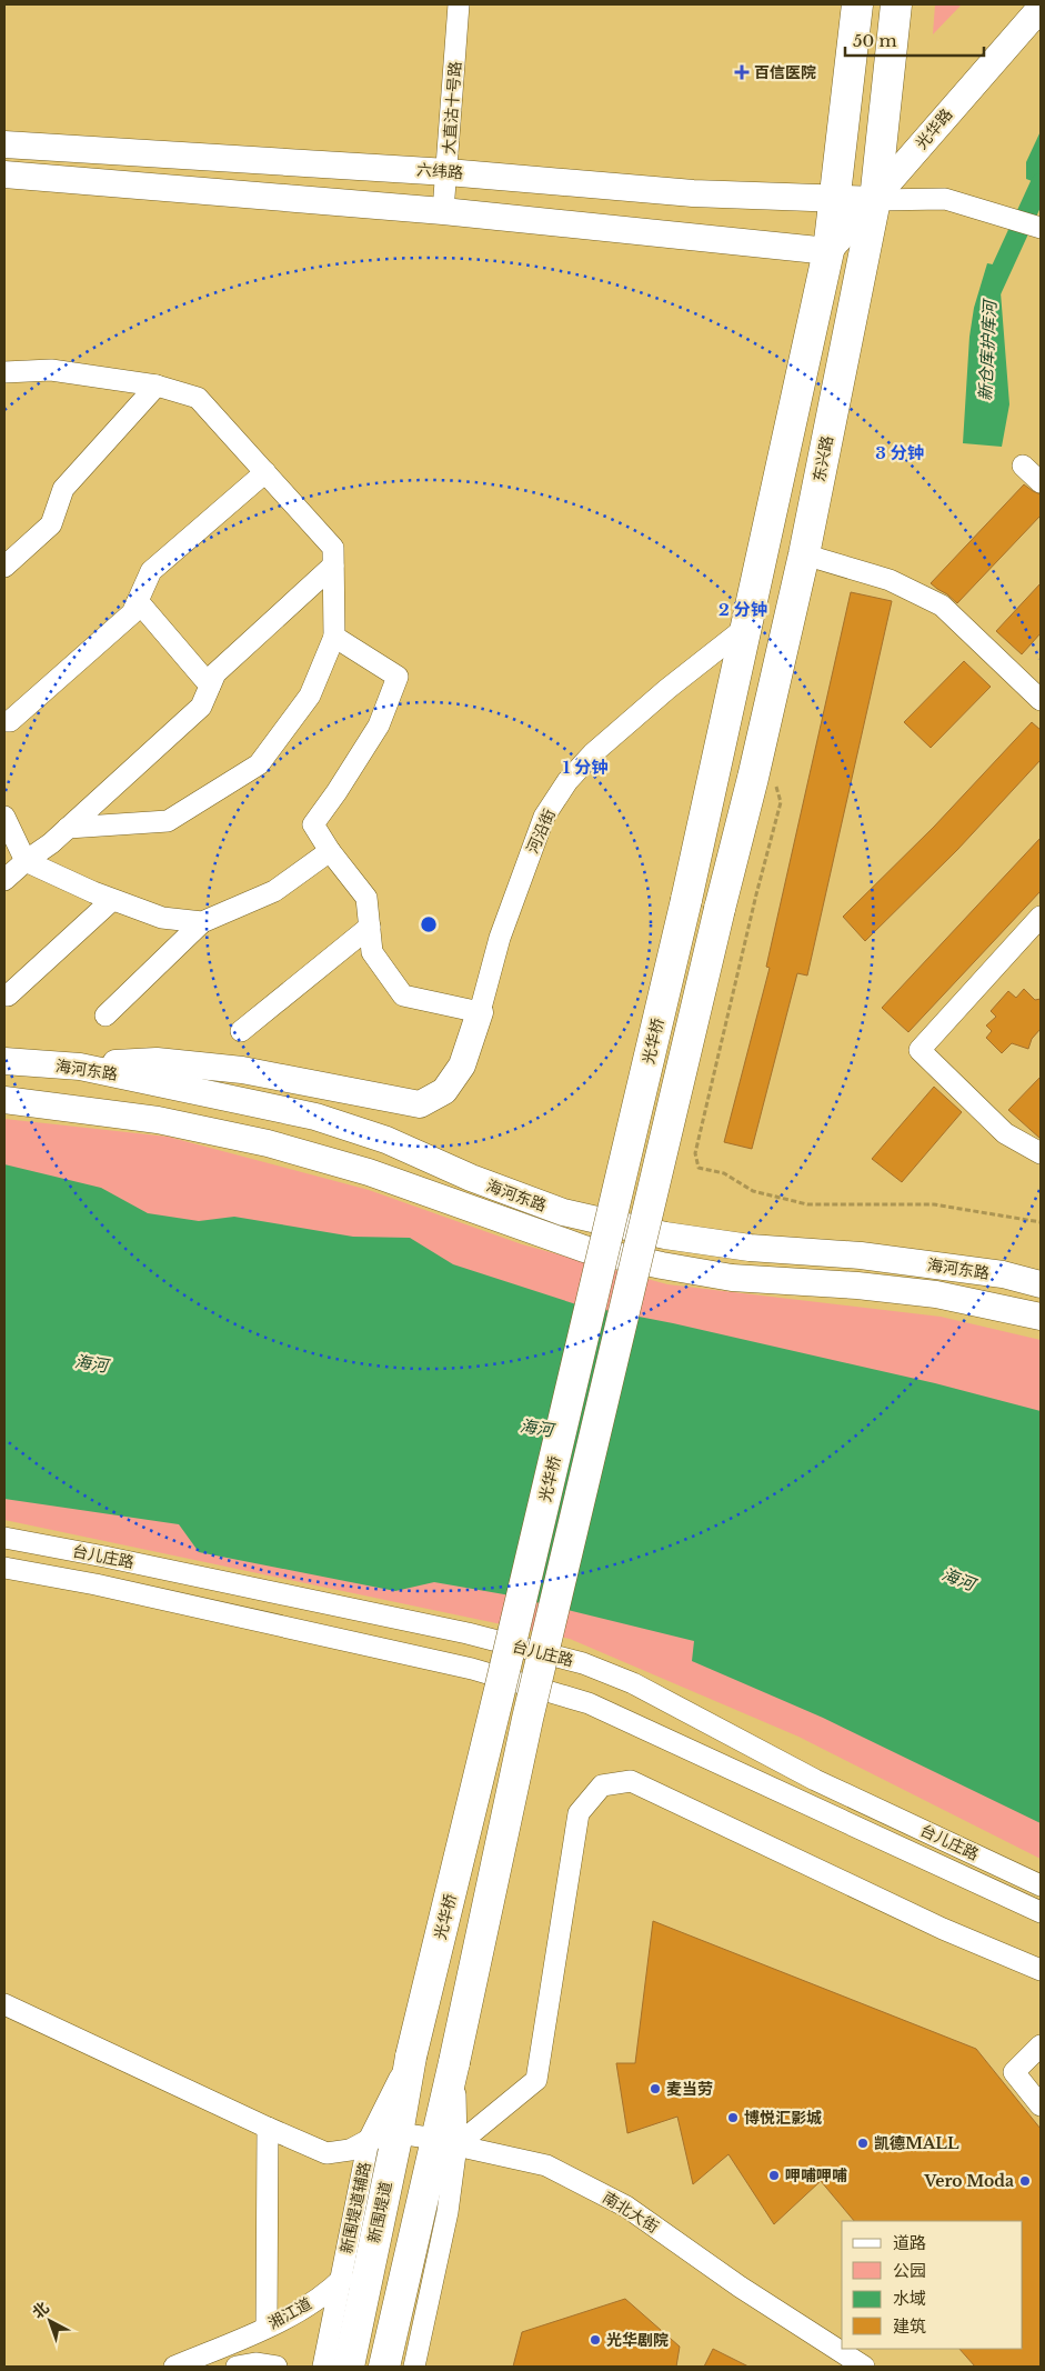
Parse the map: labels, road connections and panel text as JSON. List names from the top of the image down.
{
  "streets": {
    "highway": ["东兴路", "光华桥", "新围堤道"],
    "main road": ["光华路", "六纬路", "海河东路"],
    "street": [
      "大直沽十号路",
      "河沿街",
      "台儿庄路",
      "新围堤道辅路",
      "南北大街",
      "湘江道"
    ]
  },
  "crossings": [
    ["大直沽十号路", "六纬路"],
    ["光华路", "六纬路"],
    ["光华路", "东兴路"],
    ["六纬路", "东兴路"],
    ["东兴路", "南北大街"],
    ["河沿街", "光华桥"],
    ["光华桥", "新围堤道"],
    ["新围堤道辅路", "新围堤道"],
    ["新围堤道辅路", "南北大街"],
    ["新围堤道辅路", "湘江道"],
    ["新围堤道", "南北大街"],
    ["新围堤道", "湘江道"]
  ],
  "water": ["新仓库护库河", "海河"],
  "places": {
    "health": ["百信医院"],
    "other": [
      "麦当劳",
      "博悦汇影城",
      "凯德MALL",
      "呷哺呷哺",
      "Vero Moda",
      "光华剧院"
    ]
  },
  "legend": [
    "道路",
    "公园",
    "水域",
    "建筑"
  ],
  "scale_bar": "50 m",
  "north": "top left",
  "rings": ["3 分钟", "2 分钟", "1 分钟"]
}
